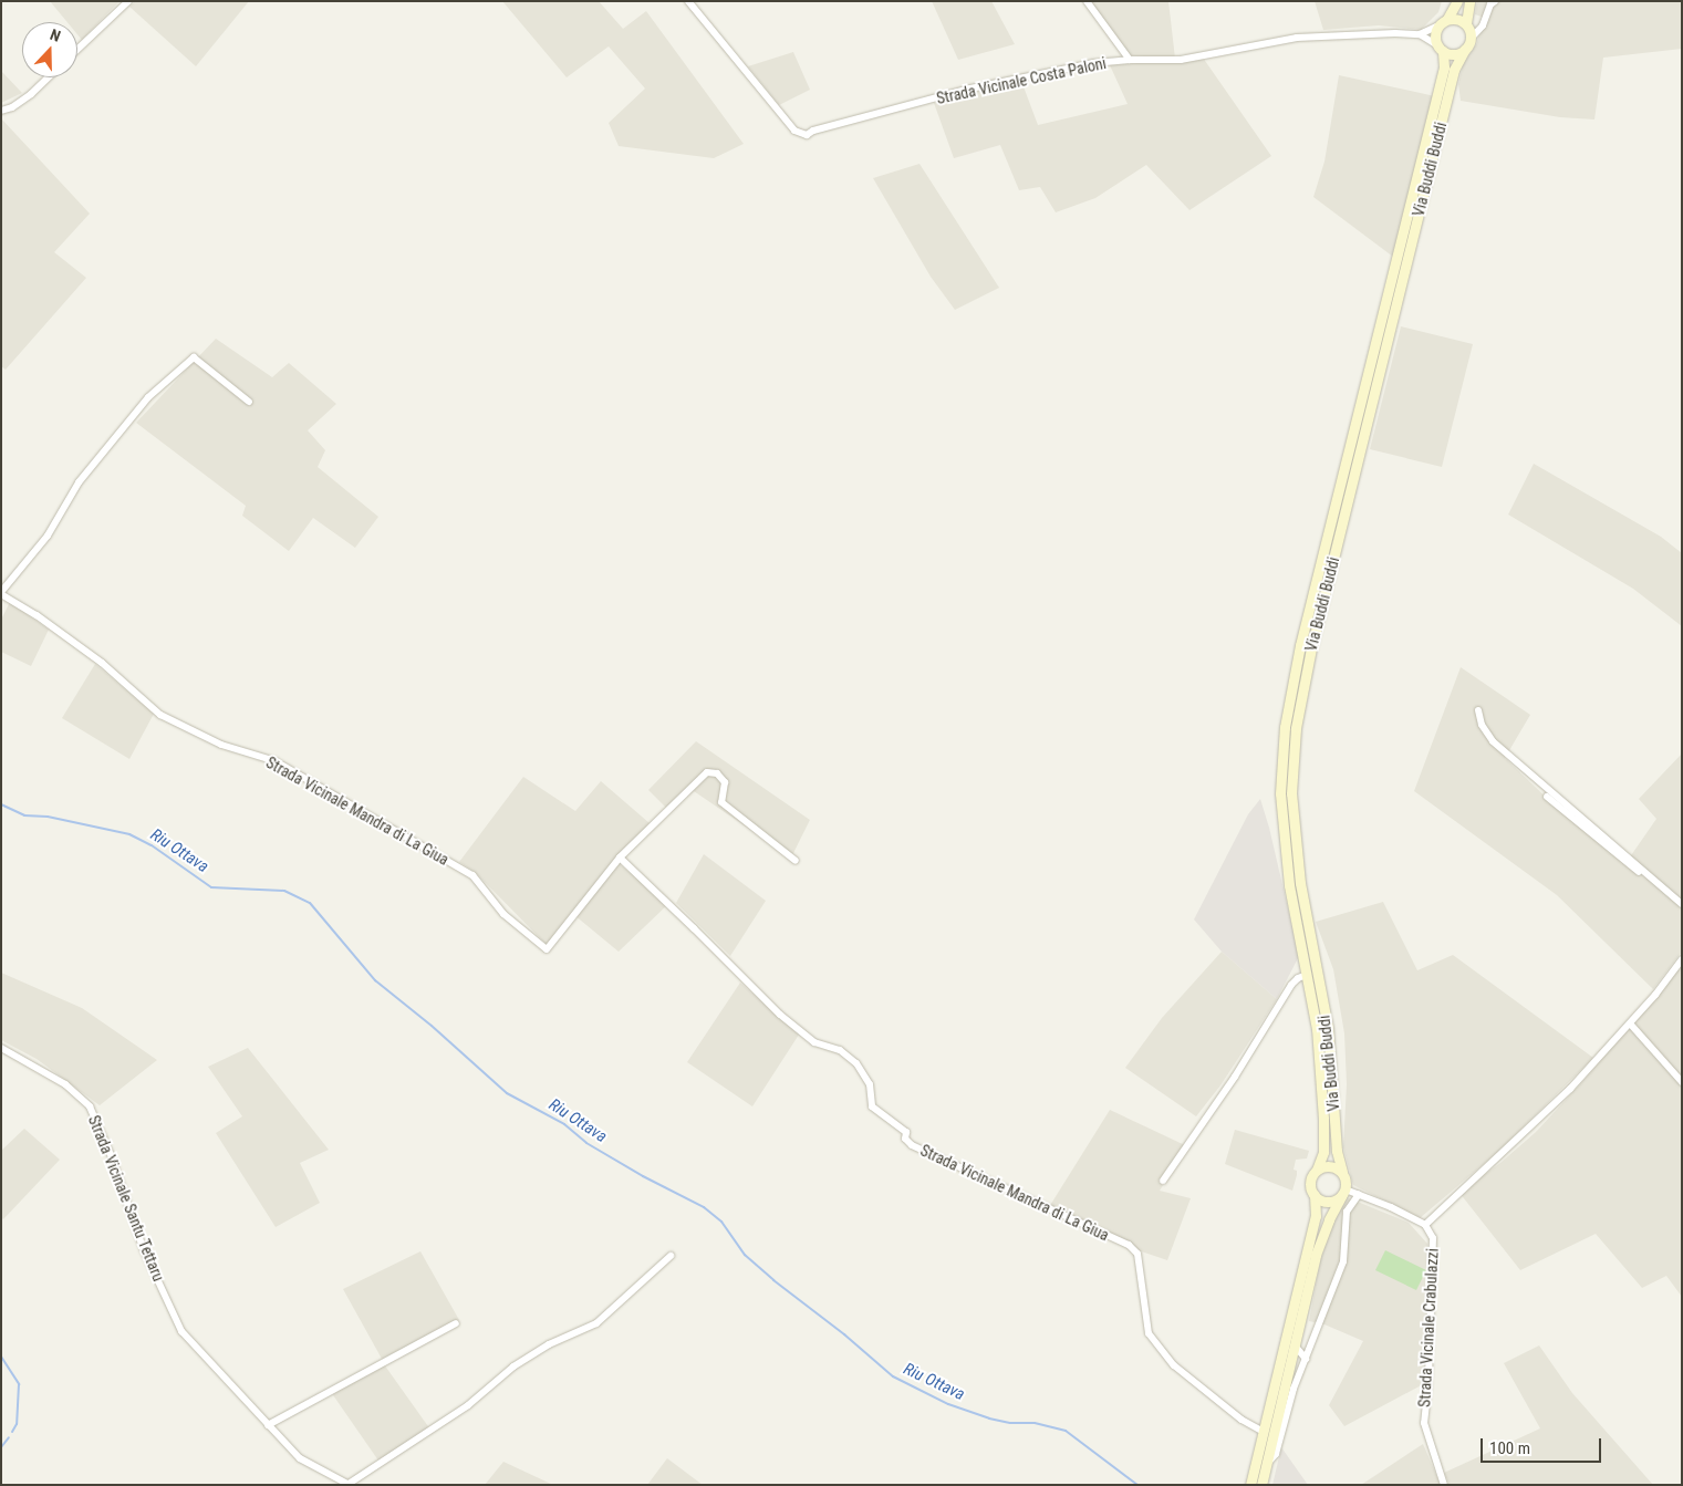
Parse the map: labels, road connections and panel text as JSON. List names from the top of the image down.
{
  "streets": {
    "main road": ["Via Buddi Buddi"],
    "street": [
      "Strada Vicinale Costa Paloni",
      "Strada Vicinale Mandra di La Giua",
      "Strada Vicinale Santu Tettaru",
      "Strada Vicinale Crabulazzi"
    ]
  },
  "crossings": [
    ["Strada Vicinale Costa Paloni", "Via Buddi Buddi"],
    ["Via Buddi Buddi", "Strada Vicinale Crabulazzi"]
  ],
  "water": ["Riu Ottava"],
  "scale_bar": "100 m",
  "north": "top"
}
